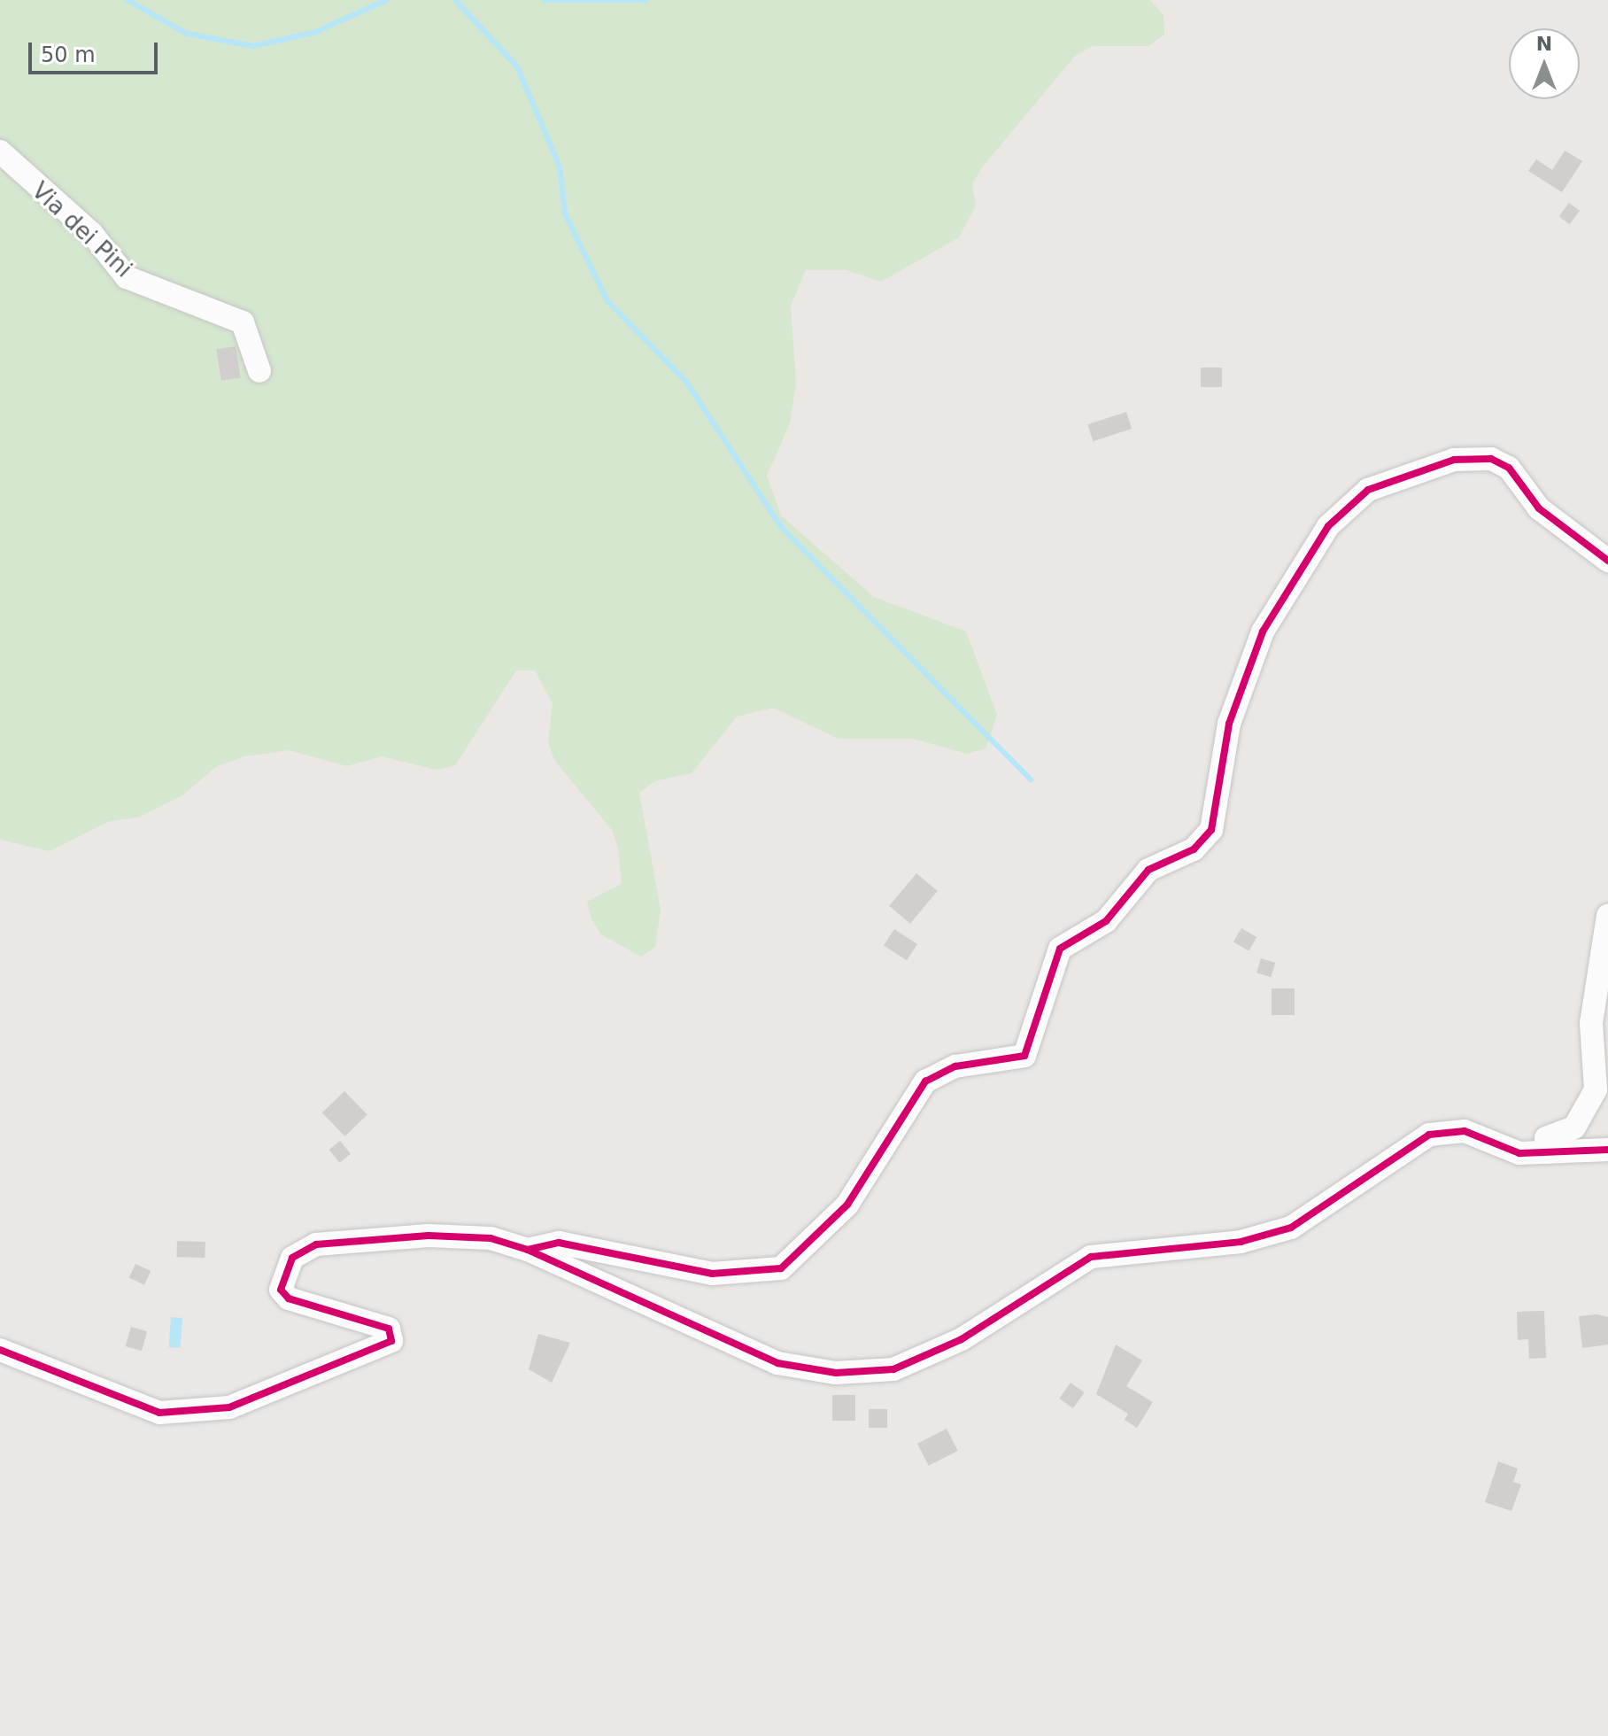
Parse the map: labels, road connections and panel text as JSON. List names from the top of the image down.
{
  "streets": {
    "street": ["Via dei Pini"]
  },
  "scale_bar": "50 m",
  "north": "top"
}
